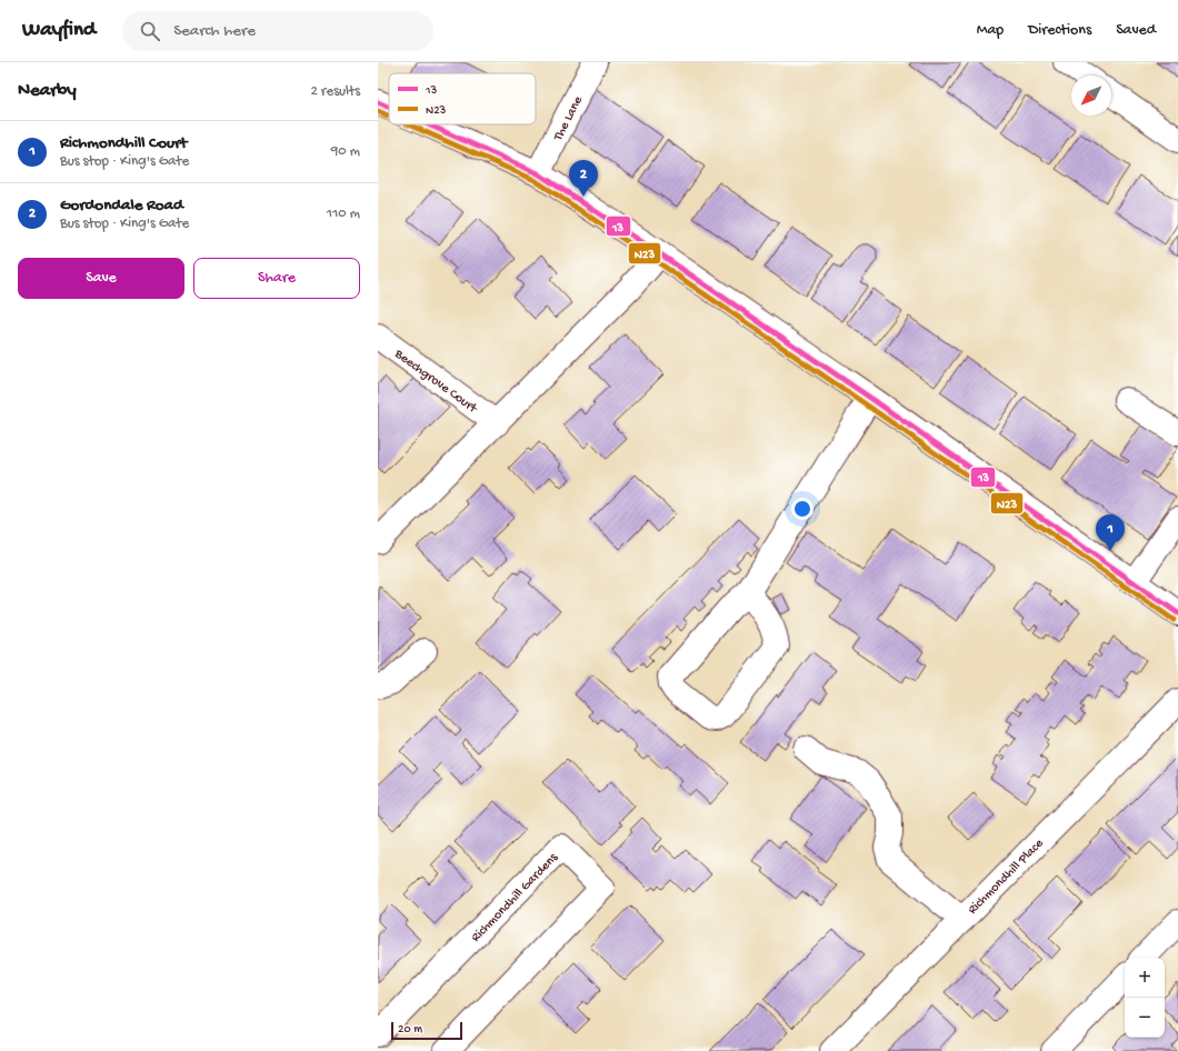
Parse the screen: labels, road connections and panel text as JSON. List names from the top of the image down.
{
  "streets": {
    "street": [
      "The Lane",
      "Beechgrove Court",
      "Richmondhill Place",
      "Richmondhill Gardens"
    ]
  },
  "lines": ["transit line 13", "transit line N23"],
  "legend": ["13", "N23"],
  "scale_bar": "20 m",
  "north": "bottom left",
  "page": {
    "header": "Wayfind",
    "search": "Search here",
    "nav": ["Map", "Directions", "Saved"],
    "heading": ["Nearby", "2 results"],
    "list": [
      {
        "mark": "1",
        "name": "Richmondhill Court",
        "note": "Bus stop · King's Gate",
        "value": "90 m"
      },
      {
        "mark": "2",
        "name": "Gordondale Road",
        "note": "Bus stop · King's Gate",
        "value": "110 m"
      }
    ],
    "pins": ["2", "1"],
    "buttons": ["Save", "Share"],
    "map_buttons": ["+", "−"],
    "scale": "20 m"
  }
}
